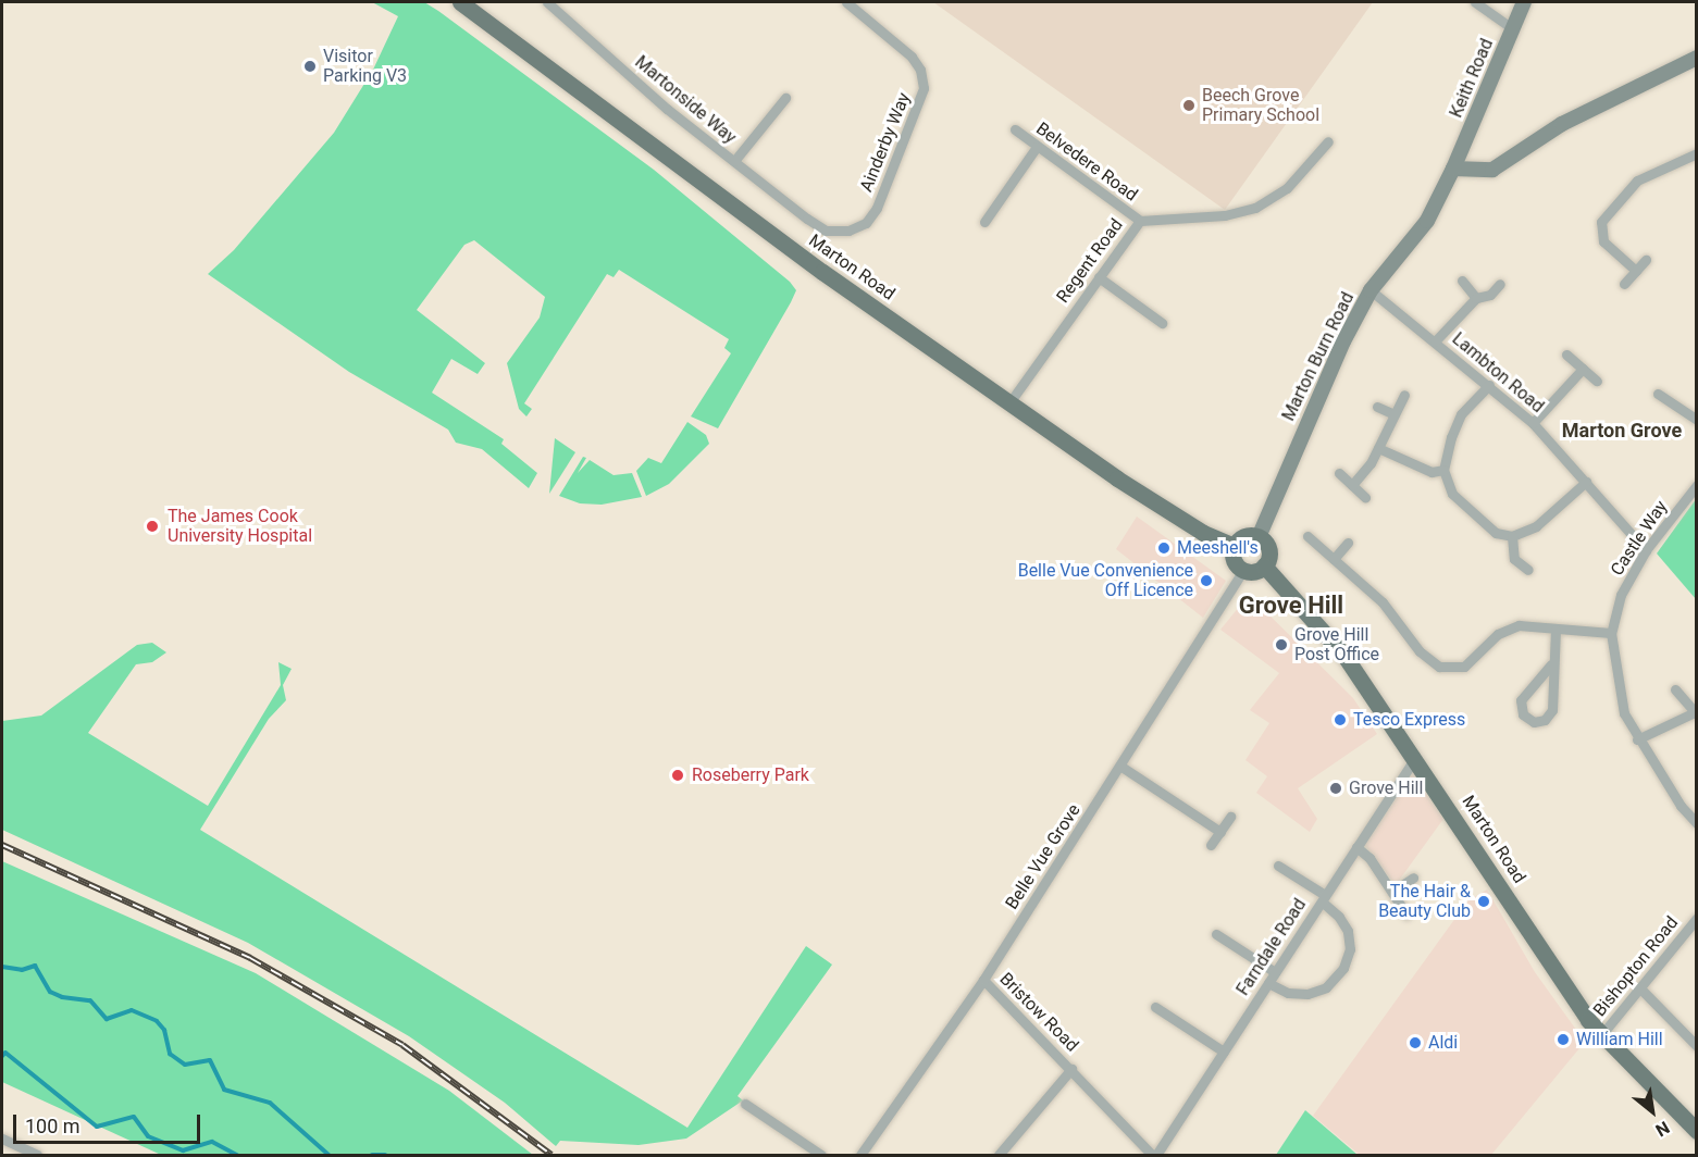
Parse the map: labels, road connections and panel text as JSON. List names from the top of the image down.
{
  "streets": {
    "main road": ["Marton Road"],
    "street": [
      "Keith Road",
      "Martonside Way",
      "Ainderby Way",
      "Belvedere Road",
      "Regent Road",
      "Marton Burn Road",
      "Lambton Road",
      "Castle Way",
      "Belle Vue Grove",
      "Farndale Road",
      "Bishopton Road",
      "Bristow Road"
    ]
  },
  "crossings": [
    ["Keith Road", "Marton Burn Road"],
    ["Martonside Way", "Ainderby Way"],
    ["Belvedere Road", "Regent Road"],
    ["Regent Road", "Marton Road"],
    ["Marton Road", "Marton Burn Road"],
    ["Marton Road", "Belle Vue Grove"],
    ["Marton Road", "Farndale Road"],
    ["Marton Road", "Bishopton Road"],
    ["Marton Burn Road", "Lambton Road"],
    ["Marton Burn Road", "Belle Vue Grove"],
    ["Lambton Road", "Castle Way"],
    ["Belle Vue Grove", "Bristow Road"],
    ["Farndale Road", "Bristow Road"]
  ],
  "districts": ["Marton Grove", "Grove Hill"],
  "places": [
    "Visitor Parking V3",
    "Beech Grove Primary School",
    "The James Cook University Hospital",
    "Meeshell's",
    "Belle Vue Convenience Off Licence",
    "Grove Hill Post Office",
    "Tesco Express",
    "Roseberry Park",
    "Grove Hill",
    "The Hair & Beauty Club",
    "William Hill",
    "Aldi"
  ],
  "scale_bar": "100 m",
  "north": "bottom right"
}
